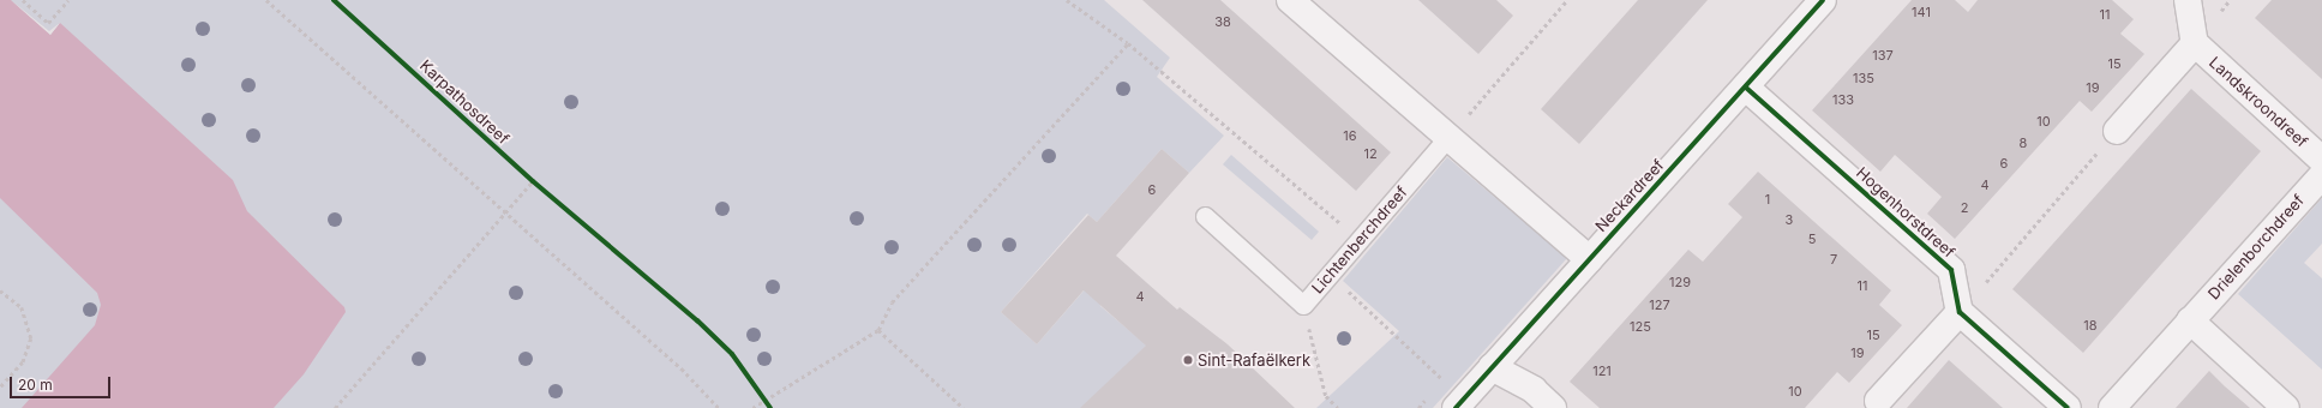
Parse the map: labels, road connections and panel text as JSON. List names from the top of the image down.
{
  "streets": {
    "street": [
      "Landskroondreef",
      "Neckardreef",
      "Hogenhorstdreef",
      "Drielenborchdreef"
    ],
    "lane": ["Lichtenberchdreef"],
    "cycle path": ["Karpathosdreef"]
  },
  "crossings": [
    ["Neckardreef", "Hogenhorstdreef"]
  ],
  "places": ["Sint-Rafaëlkerk"],
  "house_numbers": [
    "141",
    "11",
    "38",
    "137",
    "15",
    "135",
    "19",
    "133",
    "10",
    "16",
    "8",
    "12",
    "6",
    "4",
    "6",
    "1",
    "2",
    "3",
    "5",
    "7",
    "129",
    "11",
    "4",
    "127",
    "18",
    "125",
    "15",
    "19",
    "121",
    "10"
  ],
  "scale_bar": "20 m"
}
